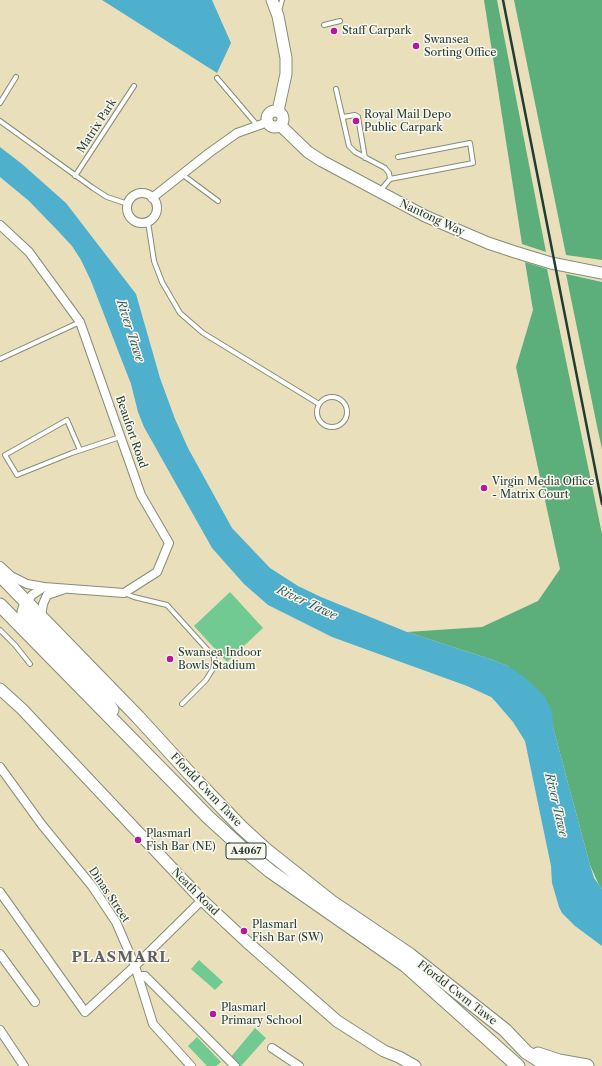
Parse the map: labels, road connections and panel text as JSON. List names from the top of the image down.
{
  "streets": {
    "main road": [
      "Nantong Way",
      "Ffordd Cwm Tawe",
      "A4067",
      "Neath Road"
    ],
    "street": ["Beaufort Road", "Dinas Street"],
    "lane": ["Matrix Park"]
  },
  "districts": ["PLASMARL"],
  "water": ["River Tawe"],
  "places": [
    "Staff Carpark",
    "Swansea Sorting Office",
    "Royal Mail Depo Public Carpark",
    "Virgin Media Office - Matrix Court",
    "Swansea Indoor Bowls Stadium",
    "Plasmarl Fish Bar (NE)",
    "Plasmarl Fish Bar (SW)",
    "Plasmarl Primary School"
  ]
}
